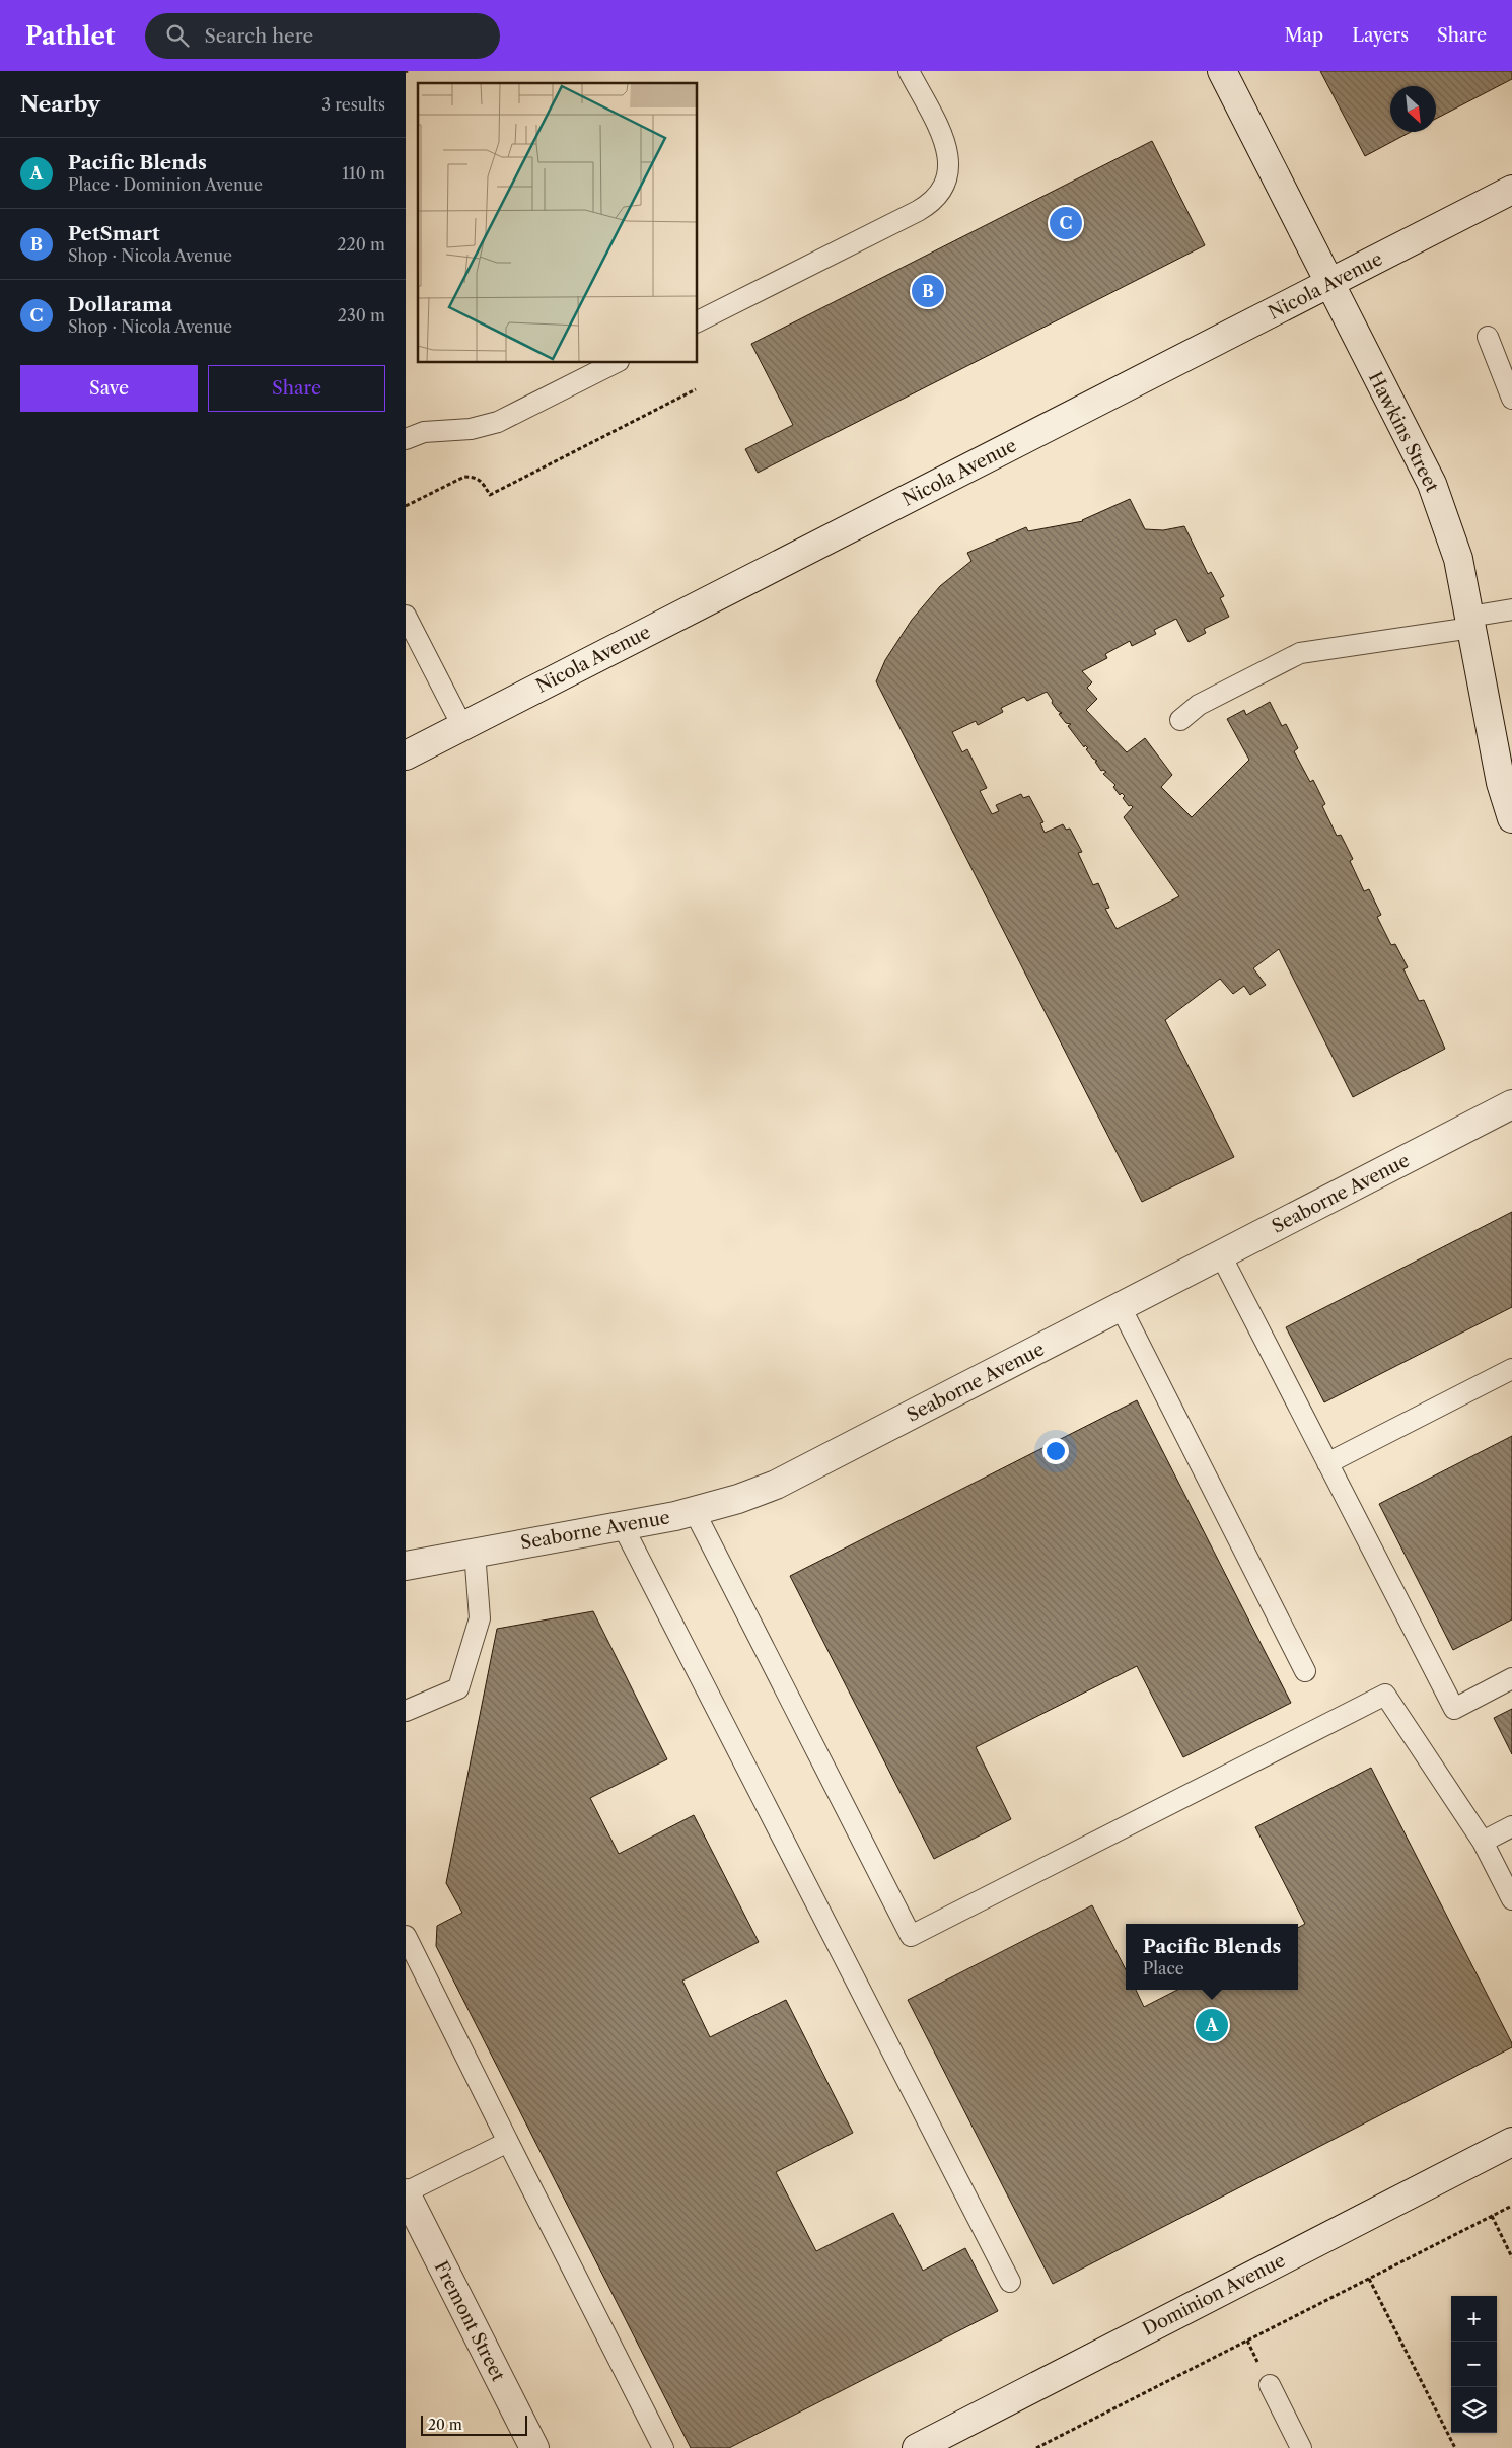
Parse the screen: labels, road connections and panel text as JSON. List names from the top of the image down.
{
  "streets": {
    "street": [
      "Nicola Avenue",
      "Hawkins Street",
      "Seaborne Avenue",
      "Dominion Avenue",
      "Fremont Street"
    ]
  },
  "crossings": [
    ["Nicola Avenue", "Hawkins Street"]
  ],
  "scale_bar": "20 m",
  "north": "bottom right",
  "page": {
    "header": "Pathlet",
    "search": "Search here",
    "nav": ["Map", "Layers", "Share"],
    "heading": ["Nearby", "3 results"],
    "list": [
      {
        "mark": "A",
        "name": "Pacific Blends",
        "note": "Place · Dominion Avenue",
        "value": "110 m"
      },
      {
        "mark": "B",
        "name": "PetSmart",
        "note": "Shop · Nicola Avenue",
        "value": "220 m"
      },
      {
        "mark": "C",
        "name": "Dollarama",
        "note": "Shop · Nicola Avenue",
        "value": "230 m"
      }
    ],
    "pins": ["C", "B", "A"],
    "buttons": ["Save", "Share"],
    "popup": ["Pacific Blends", "Place"],
    "map_buttons": ["+", "−"],
    "scale": "20 m"
  }
}
